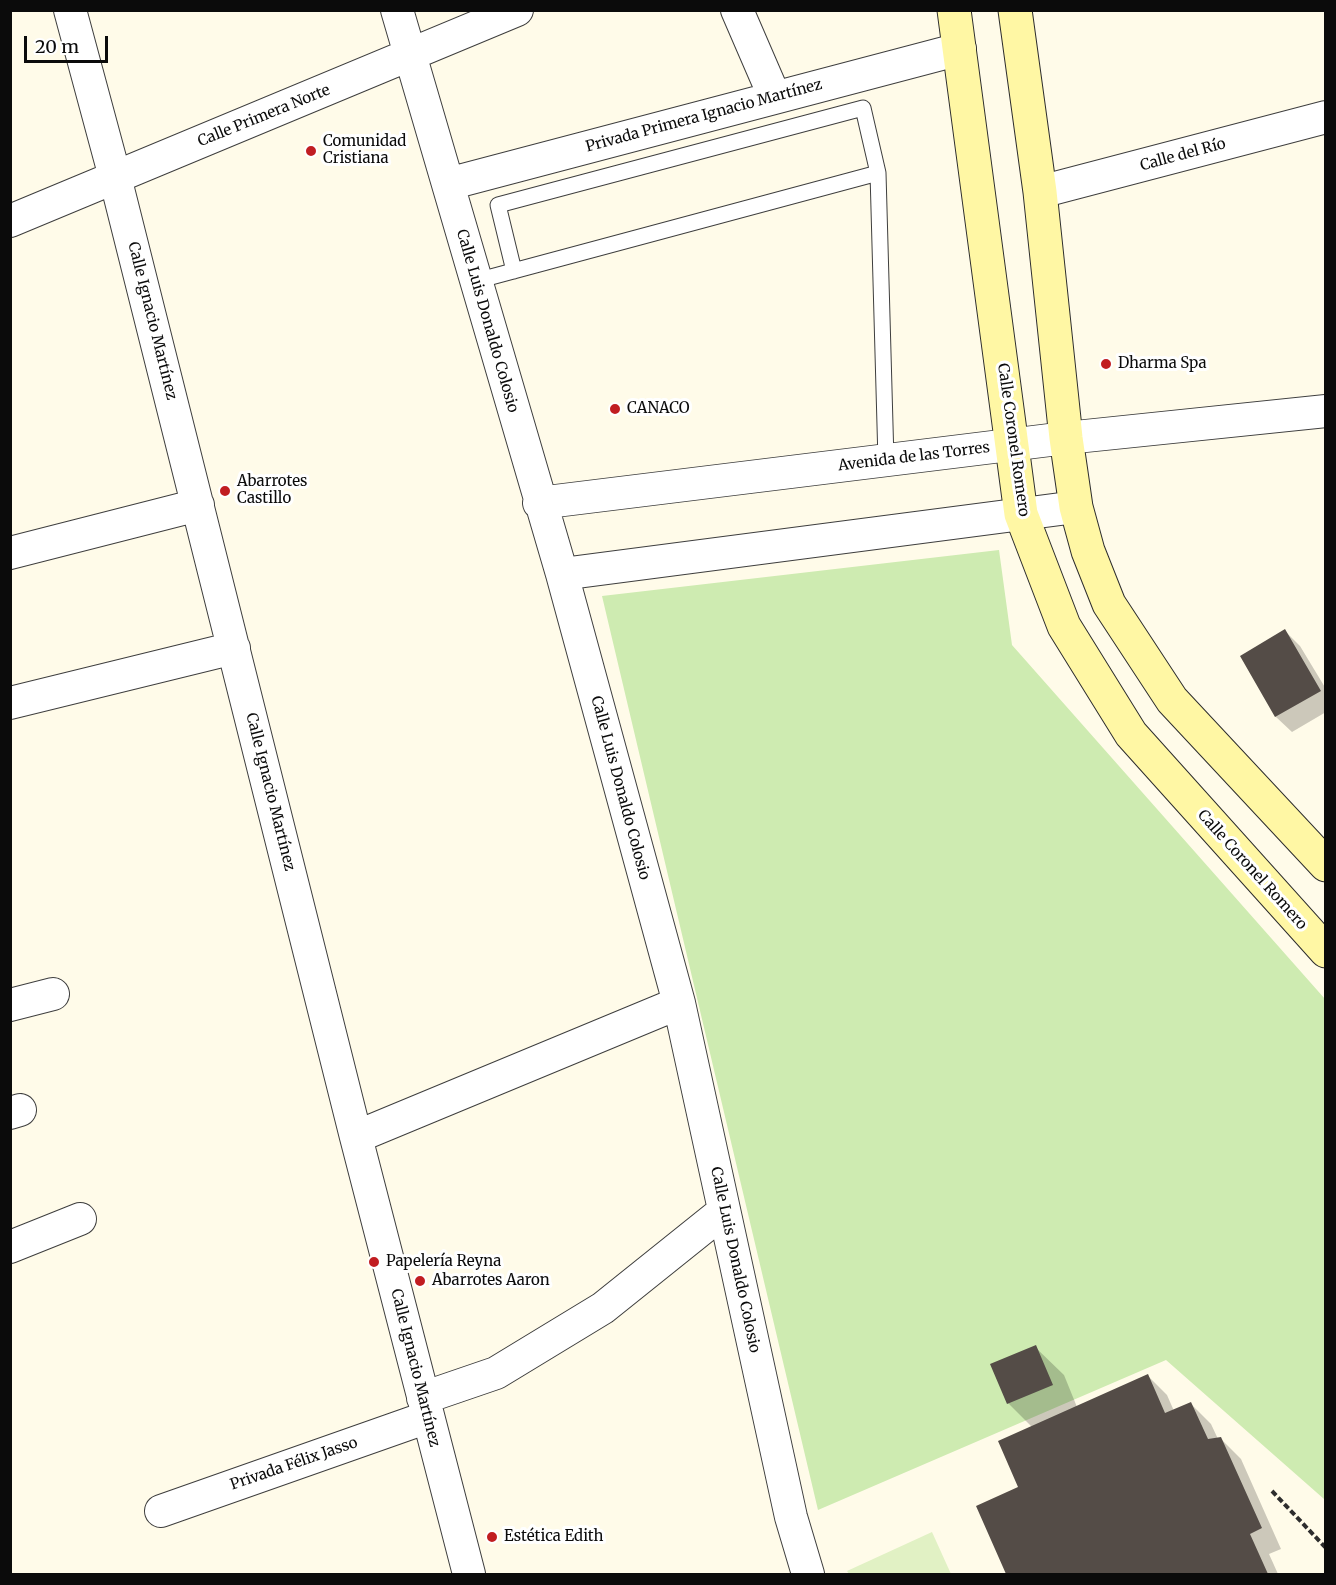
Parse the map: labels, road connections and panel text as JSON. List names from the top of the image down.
{
  "streets": {
    "main road": ["Calle Coronel Romero"],
    "street": [
      "Calle Primera Norte",
      "Privada Primera Ignacio Martínez",
      "Calle del Río",
      "Calle Ignacio Martínez",
      "Calle Luis Donaldo Colosio",
      "Avenida de las Torres",
      "Privada Félix Jasso"
    ]
  },
  "crossings": [
    ["Calle Primera Norte", "Calle Ignacio Martínez"],
    ["Calle Primera Norte", "Calle Luis Donaldo Colosio"],
    ["Privada Primera Ignacio Martínez", "Calle Luis Donaldo Colosio"],
    ["Privada Primera Ignacio Martínez", "Calle Coronel Romero"],
    ["Calle Ignacio Martínez", "Privada Félix Jasso"],
    ["Calle Luis Donaldo Colosio", "Avenida de las Torres"],
    ["Calle Luis Donaldo Colosio", "Privada Félix Jasso"],
    ["Calle Coronel Romero", "Avenida de las Torres"]
  ],
  "places": [
    "Comunidad Cristiana",
    "Dharma Spa",
    "CANACO",
    "Abarrotes Castillo",
    "Papelería Reyna",
    "Abarrotes Aaron",
    "Estética Edith"
  ],
  "scale_bar": "20 m"
}
